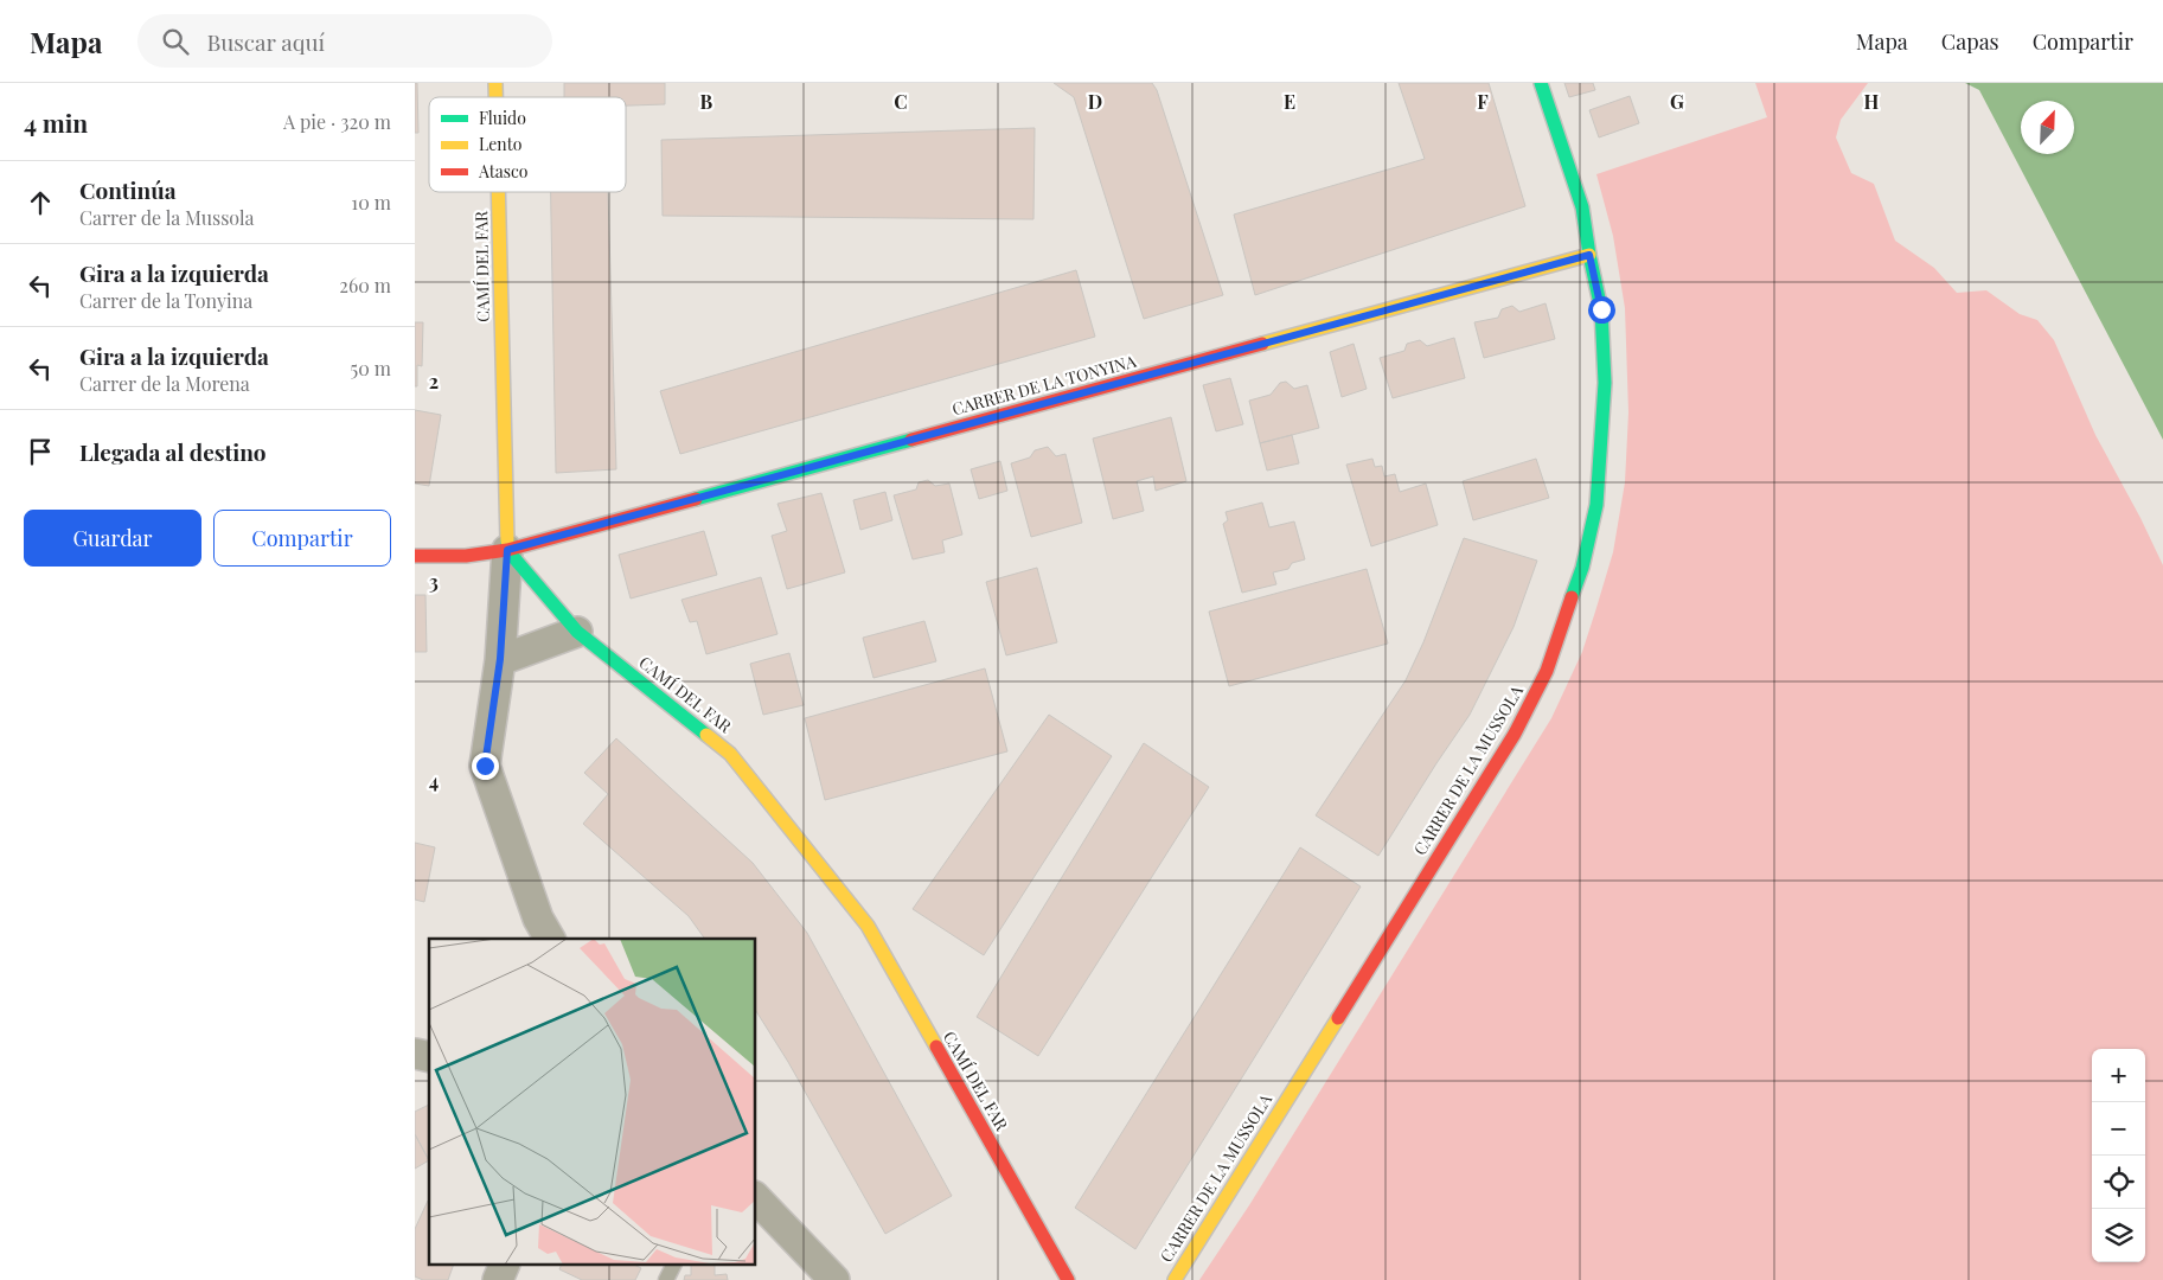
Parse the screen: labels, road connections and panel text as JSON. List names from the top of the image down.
{
  "streets": {
    "street": ["CAMÍ DEL FAR", "CARRER DE LA TONYINA", "CARRER DE LA MUSSOLA"]
  },
  "crossings": [
    ["CAMÍ DEL FAR", "CARRER DE LA TONYINA"],
    ["CARRER DE LA TONYINA", "CARRER DE LA MUSSOLA"]
  ],
  "legend": ["Fluido", "Lento", "Atasco"],
  "north": "top right",
  "page": {
    "header": "Mapa",
    "search": "Buscar aquí",
    "nav": ["Mapa", "Capas", "Compartir"],
    "heading": ["4 min", "A pie · 320 m"],
    "list": [
      ["Continúa", "Carrer de la Mussola", "10 m"],
      ["Gira a la izquierda", "Carrer de la Tonyina", "260 m"],
      ["Gira a la izquierda", "Carrer de la Morena", "50 m"],
      "Llegada al destino"
    ],
    "buttons": ["Guardar", "Compartir"],
    "map_buttons": ["+", "−"]
  },
  "grid": {
    "columns": [
      "B",
      "C",
      "D",
      "E",
      "F",
      "G",
      "H"
    ],
    "rows": ["2", "3", "4"]
  }
}
